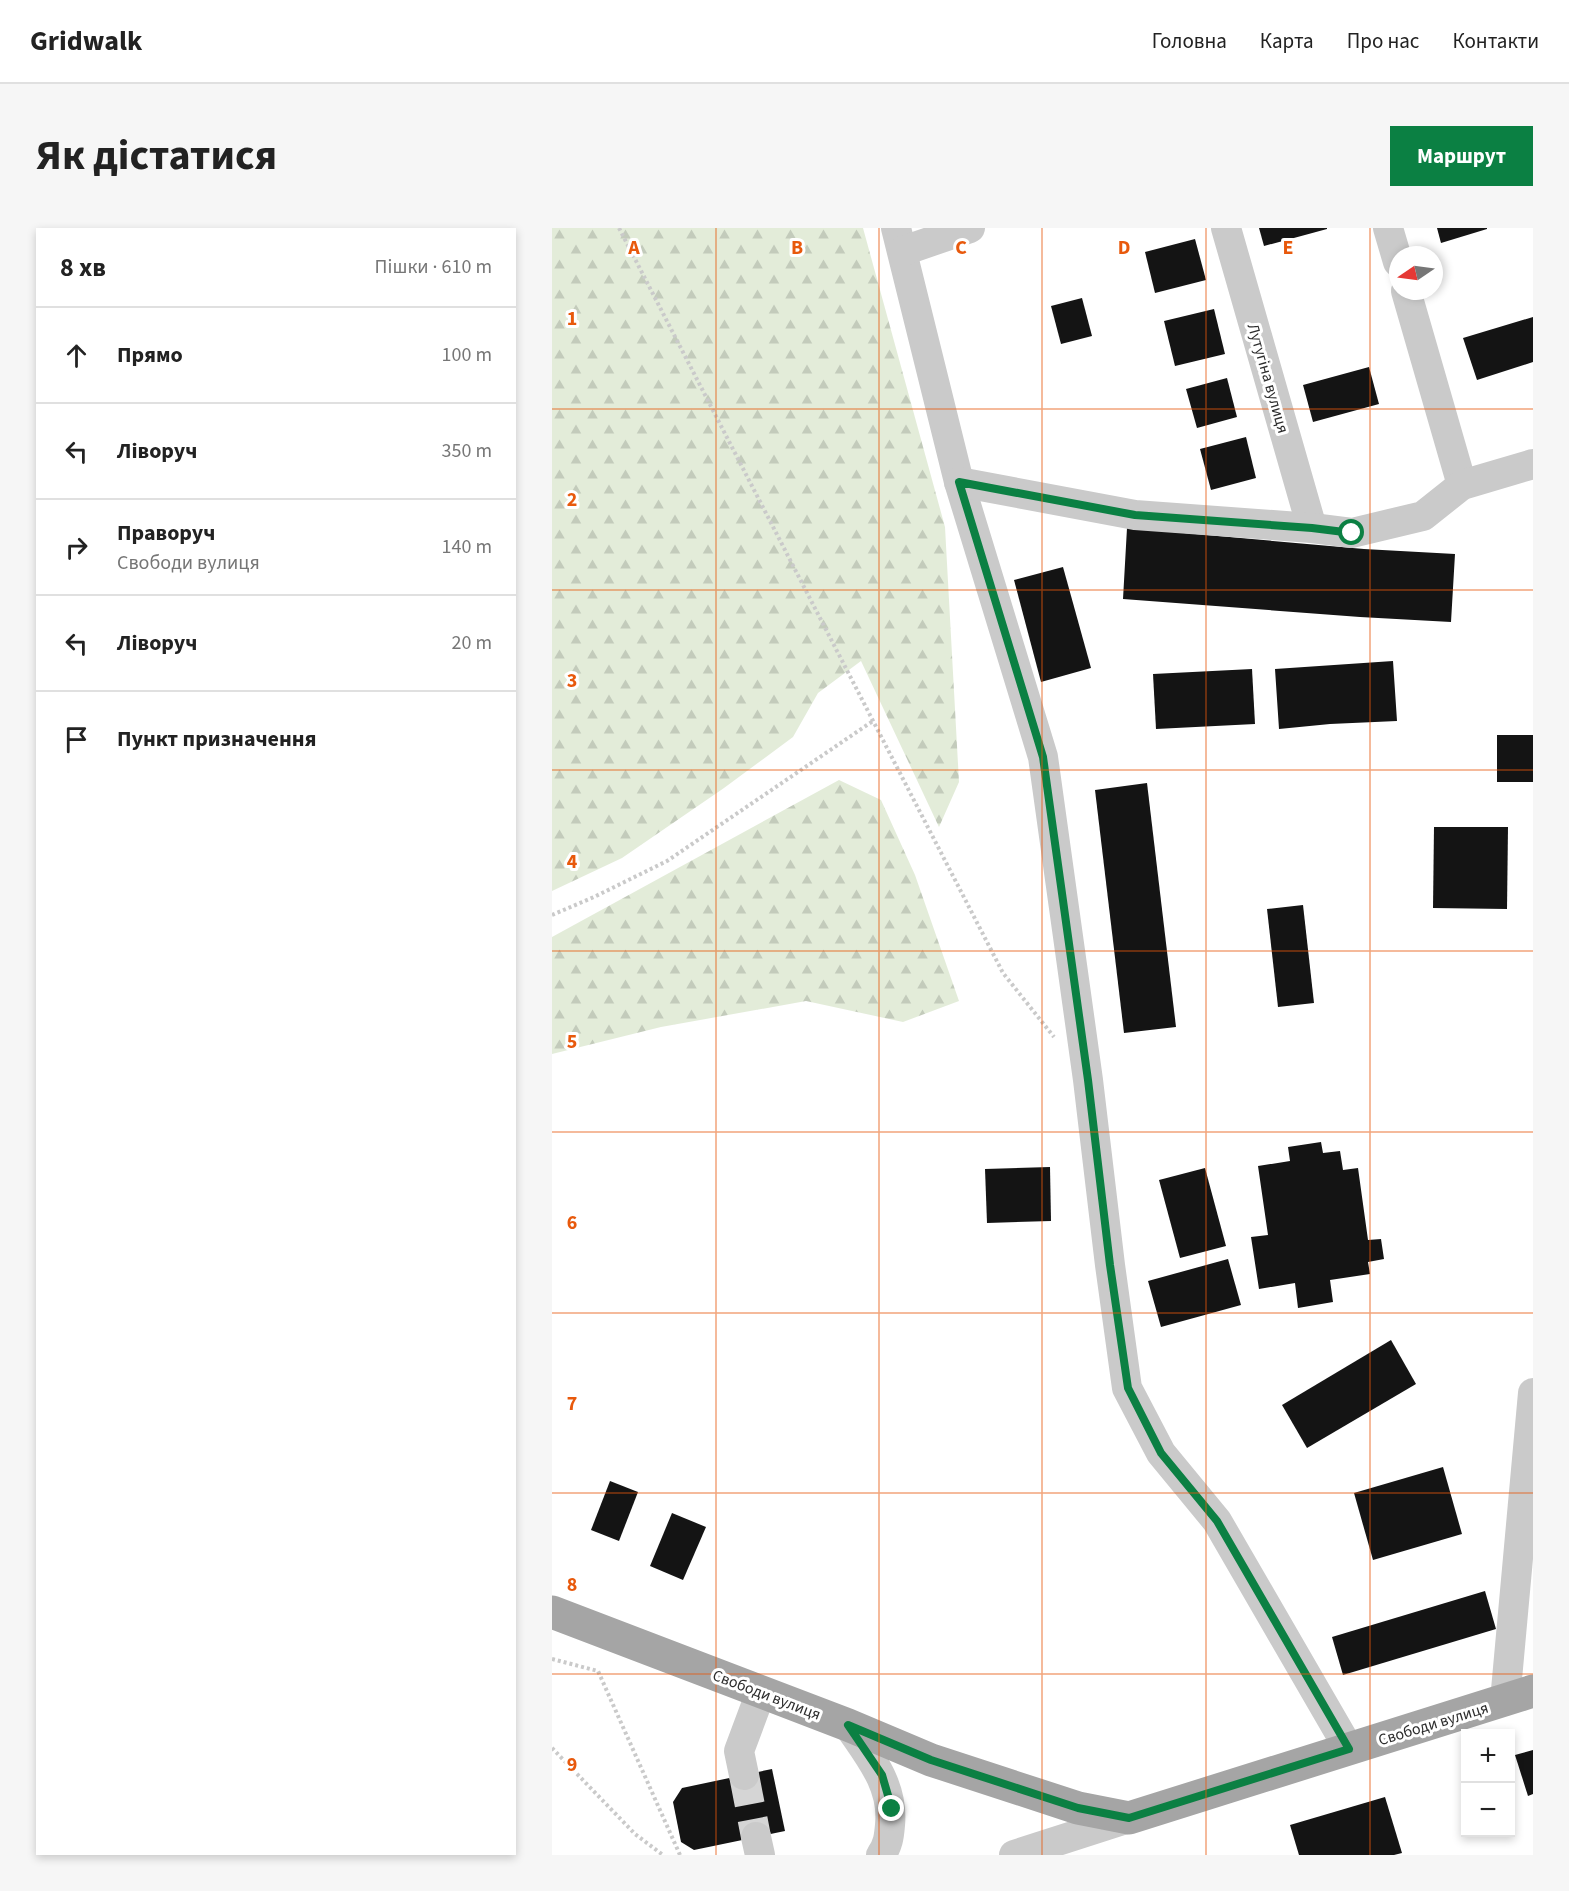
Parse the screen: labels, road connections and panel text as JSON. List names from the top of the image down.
{
  "streets": {
    "main road": ["Свободи вулиця"],
    "street": ["Лутугіна вулиця"]
  },
  "north": "left",
  "page": {
    "header": "Gridwalk",
    "nav": [
      "Головна",
      "Карта",
      "Про нас",
      "Контакти"
    ],
    "title": "Як дістатися",
    "buttons": "Маршрут",
    "heading": ["8 хв", "Пішки · 610 m"],
    "list": [
      ["Прямо", "100 m"],
      ["Ліворуч", "350 m"],
      ["Праворуч", "Свободи вулиця", "140 m"],
      ["Ліворуч", "20 m"],
      "Пункт призначення"
    ],
    "map_buttons": ["+", "−"]
  },
  "grid": {
    "columns": [
      "A",
      "B",
      "C",
      "D",
      "E"
    ],
    "rows": [
      "1",
      "2",
      "3",
      "4",
      "5",
      "6",
      "7",
      "8",
      "9"
    ]
  }
}
